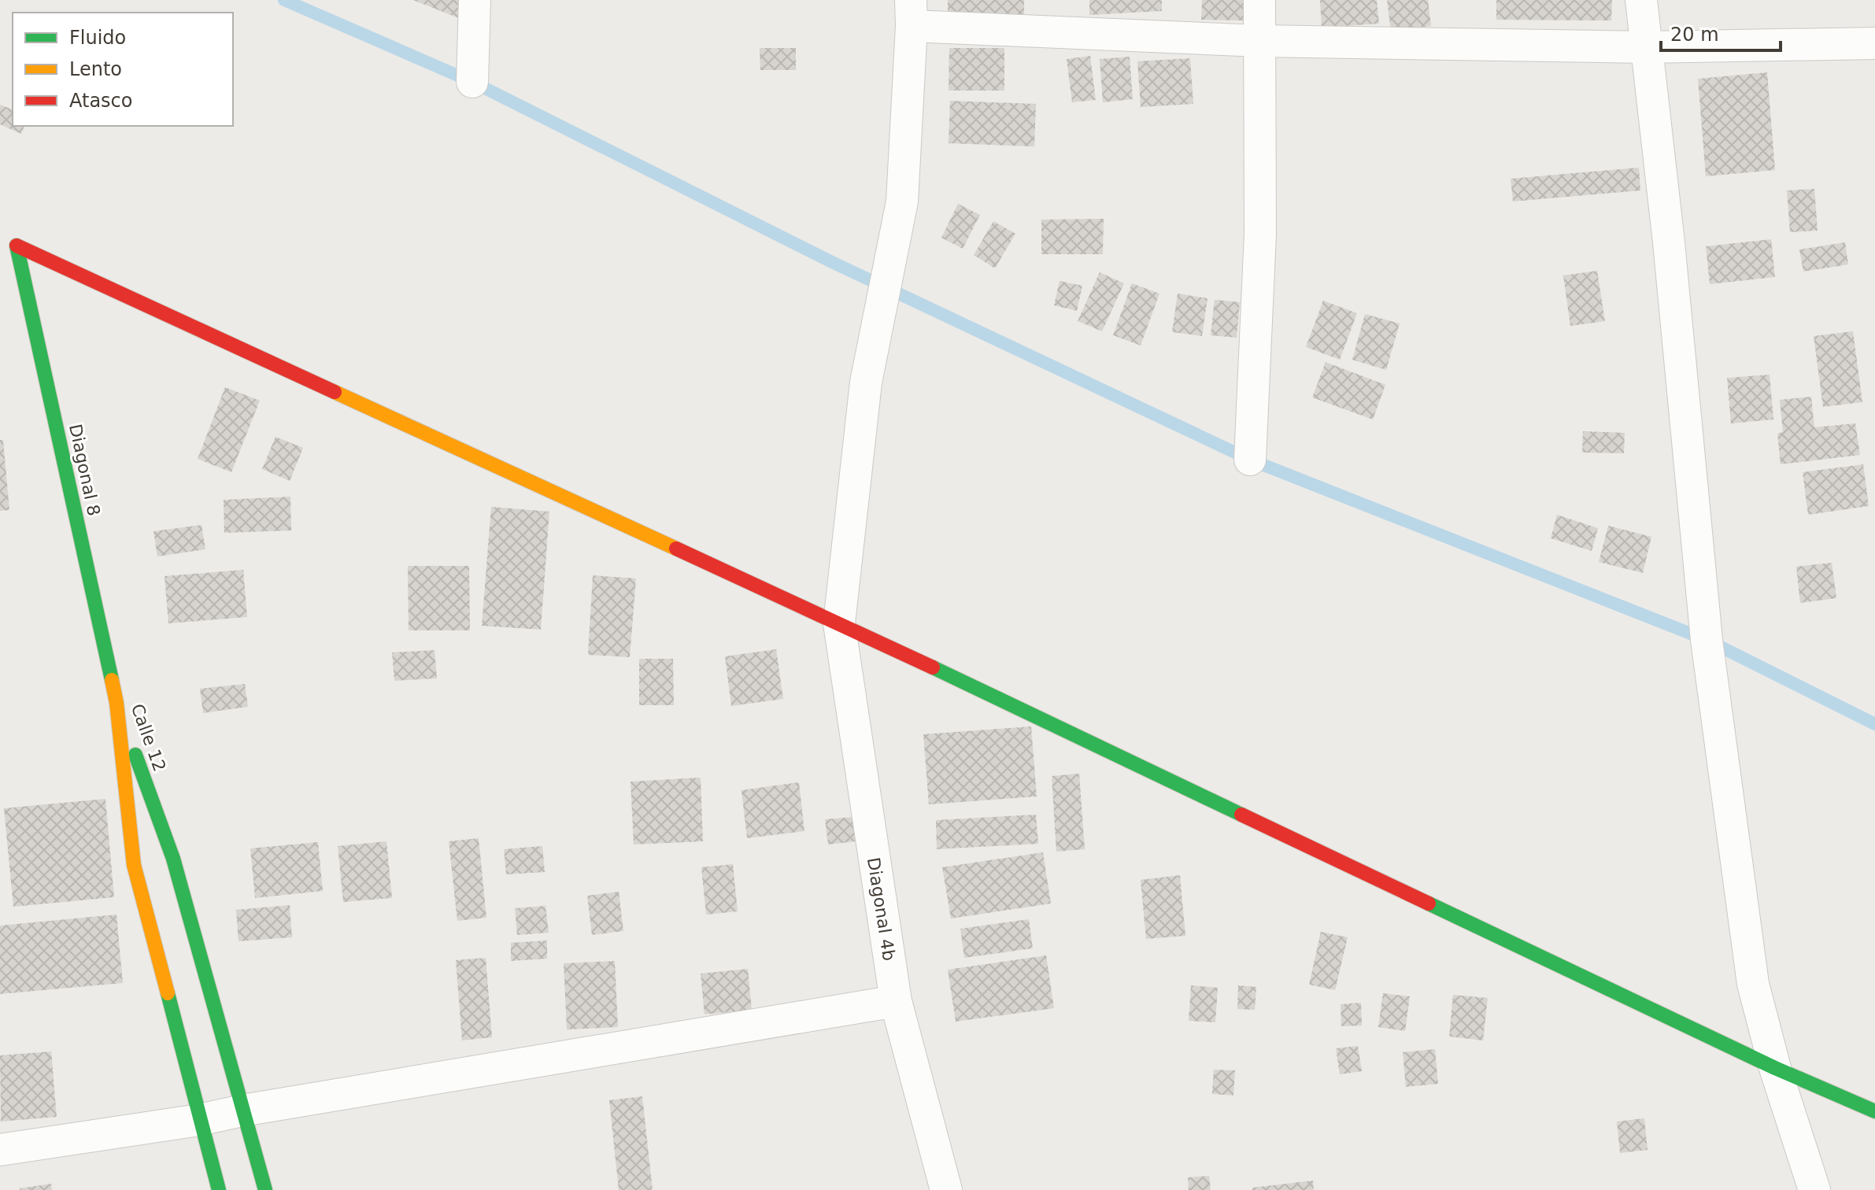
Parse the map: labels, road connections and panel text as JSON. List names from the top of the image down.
{
  "streets": {
    "street": ["Diagonal 8", "Calle 12", "Diagonal 4b"]
  },
  "crossings": [
    ["Diagonal 8", "Calle 12"]
  ],
  "legend": ["Fluido", "Lento", "Atasco"],
  "scale_bar": "20 m"
}
